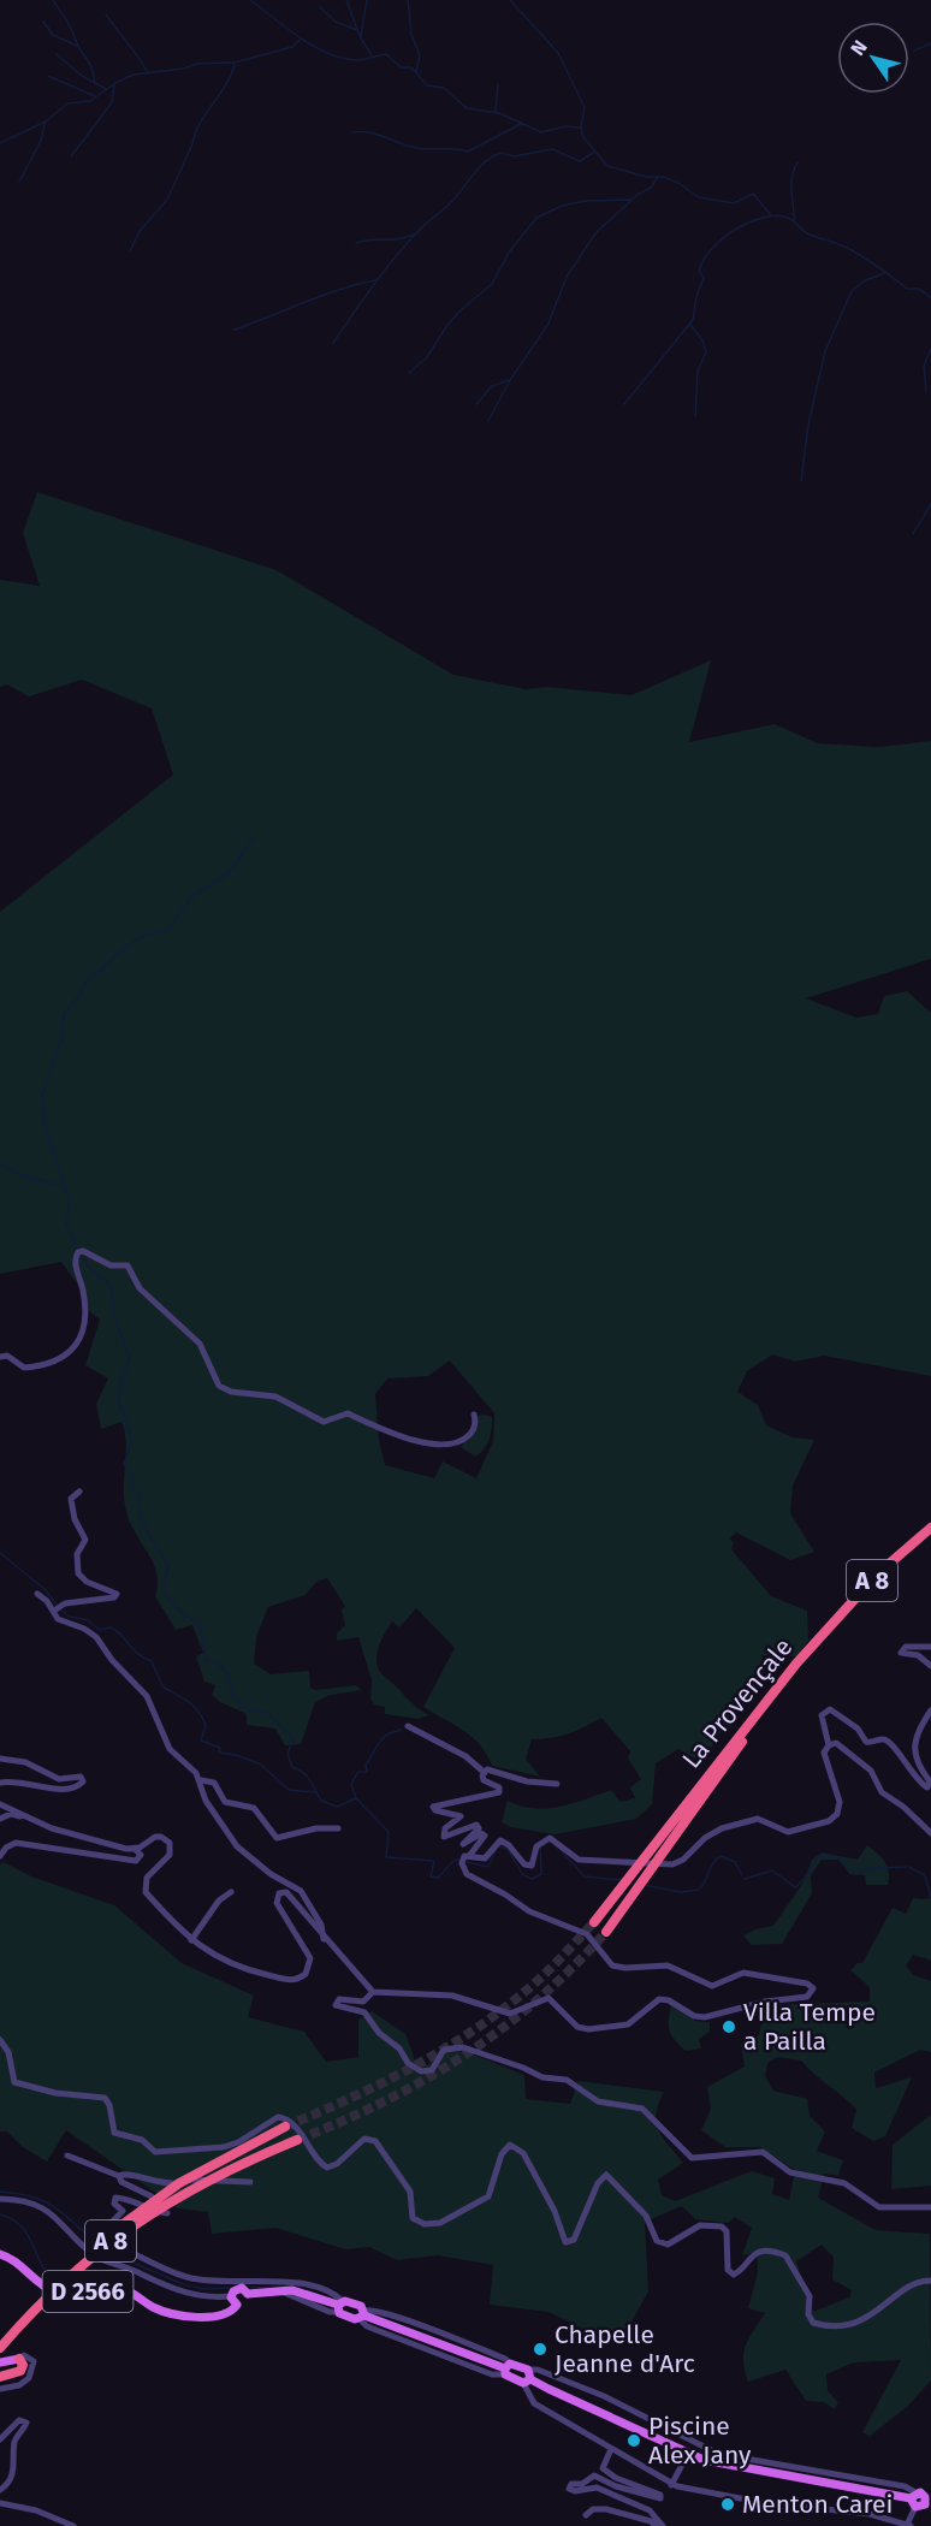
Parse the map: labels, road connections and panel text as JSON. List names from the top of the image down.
{
  "streets": {
    "highway": ["A 8", "La Provençale"],
    "main road": ["D 2566"]
  },
  "places": [
    "Villa Tempe a Pailla",
    "Chapelle Jeanne d'Arc",
    "Piscine Alex Jany",
    "Menton Carei"
  ],
  "north": "top left"
}
